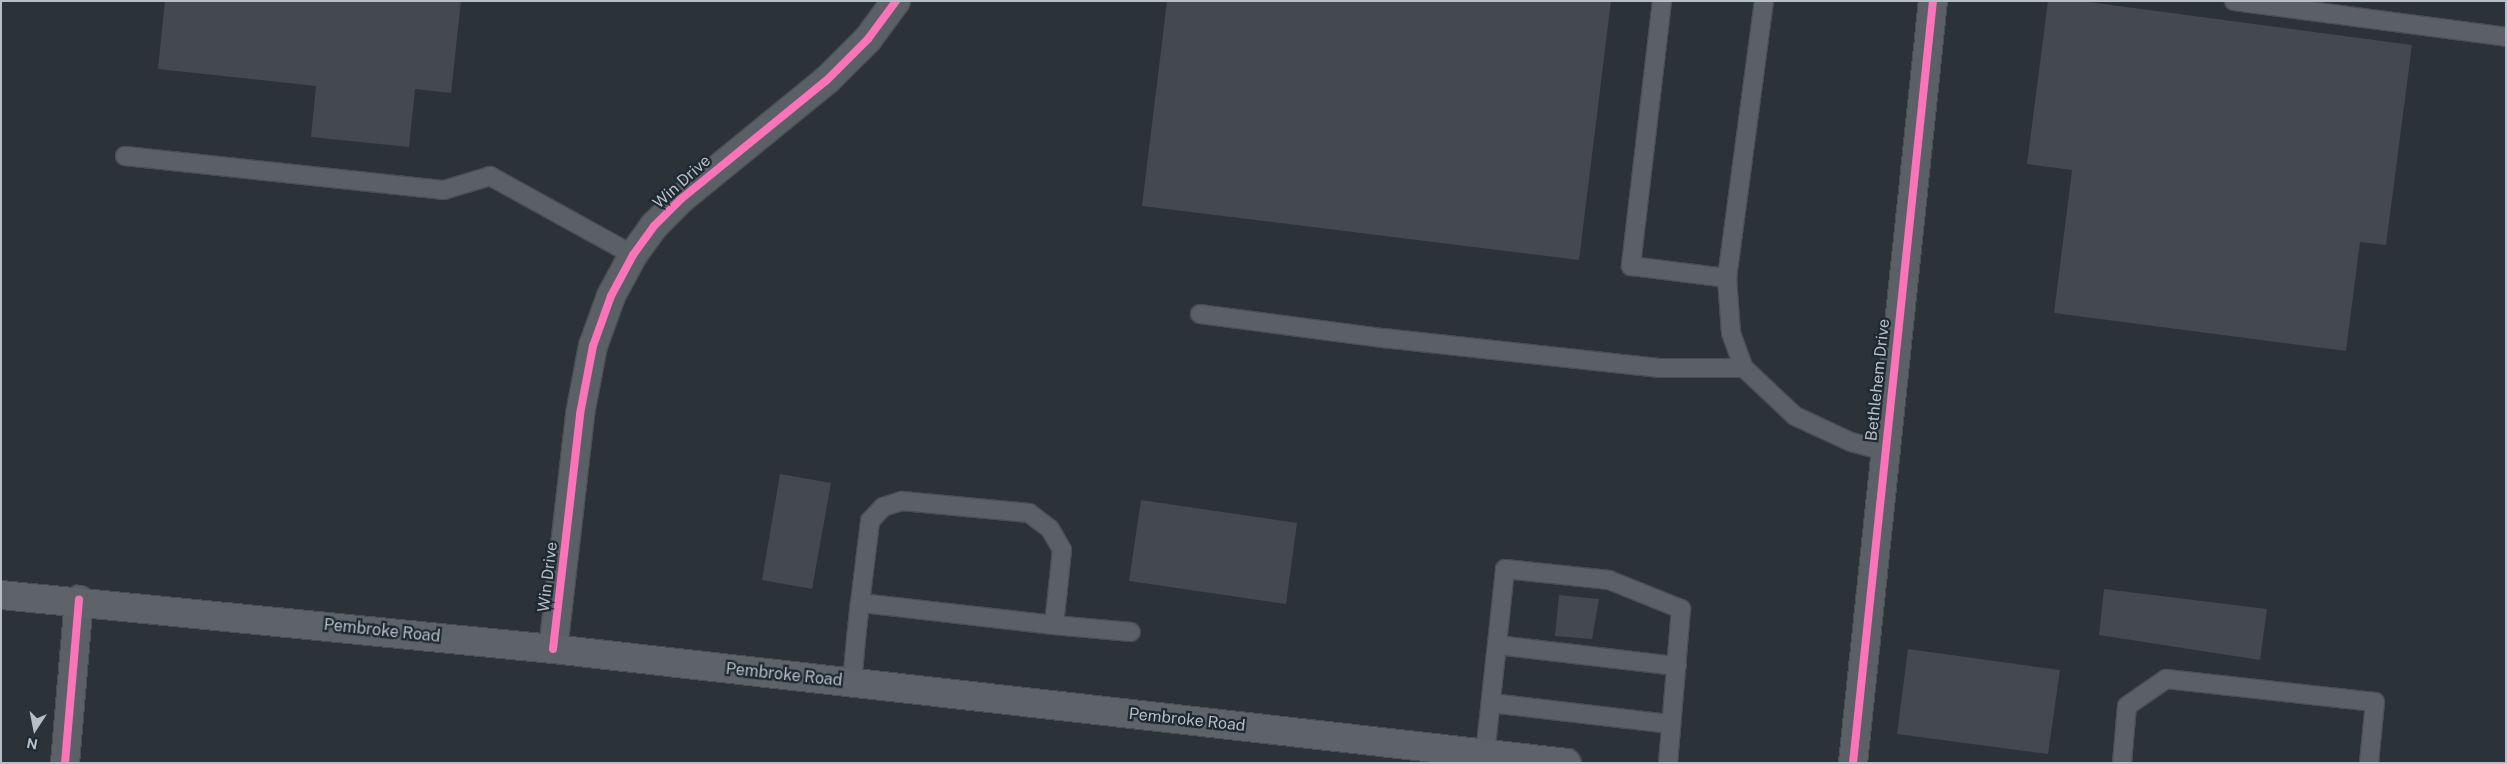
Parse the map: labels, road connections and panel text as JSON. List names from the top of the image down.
{
  "streets": {
    "main road": ["Pembroke Road"],
    "street": ["Win Drive", "Bethlehem Drive"]
  },
  "crossings": [
    ["Win Drive", "Pembroke Road"]
  ],
  "north": "bottom"
}
